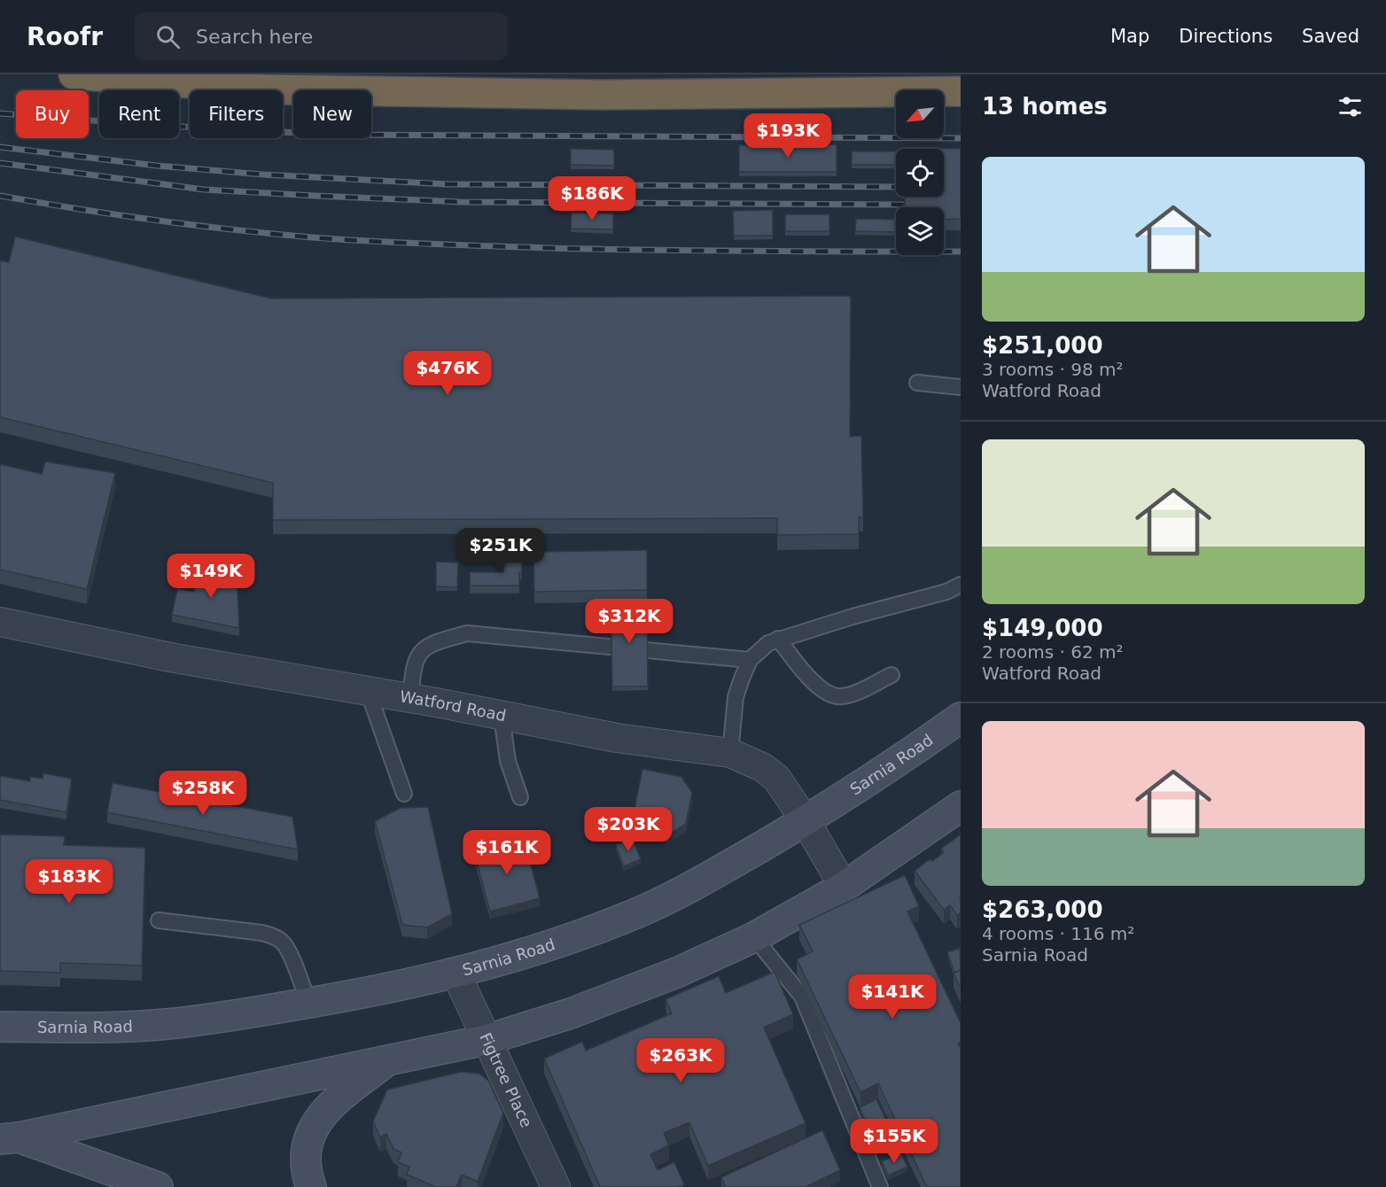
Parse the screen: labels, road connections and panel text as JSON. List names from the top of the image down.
{
  "streets": {
    "main road": ["Sarnia Road"],
    "street": ["Watford Road", "Figtree Place"]
  },
  "crossings": [
    ["Watford Road", "Sarnia Road"],
    ["Sarnia Road", "Figtree Place"]
  ],
  "north": "bottom left",
  "page": {
    "header": "Roofr",
    "search": "Search here",
    "nav": ["Map", "Directions", "Saved"],
    "heading": "13 homes",
    "chip": [
      "Buy",
      "Rent",
      "Filters",
      "New"
    ],
    "price": [
      "$193K",
      "$186K",
      "$476K",
      "$251K",
      "$149K",
      "$312K",
      "$258K",
      "$203K",
      "$161K",
      "$183K",
      "$141K",
      "$263K",
      "$155K"
    ],
    "list": [
      {
        "name": "$251,000",
        "note": "3 rooms · 98 m² · Watford Road"
      },
      {
        "name": "$149,000",
        "note": "2 rooms · 62 m² · Watford Road"
      },
      {
        "name": "$263,000",
        "note": "4 rooms · 116 m² · Sarnia Road"
      }
    ]
  }
}
